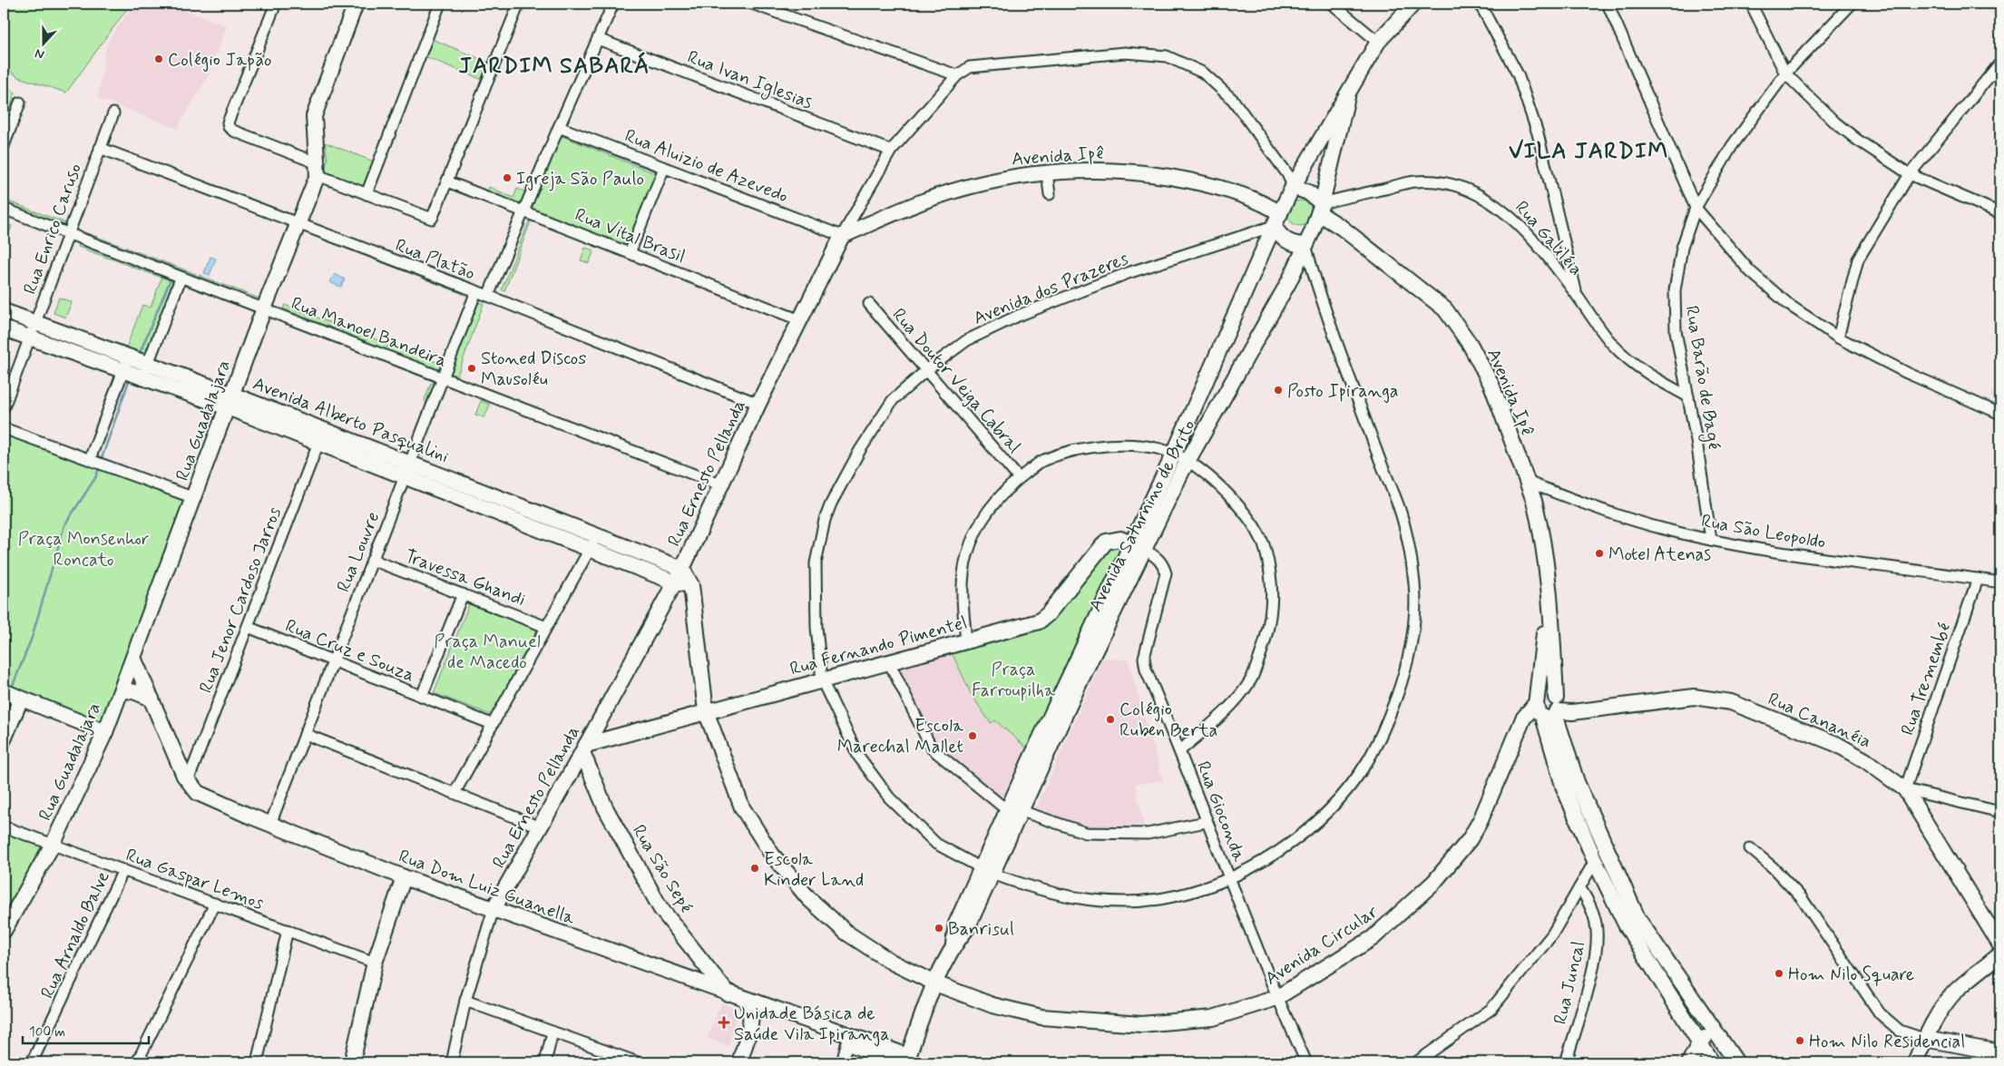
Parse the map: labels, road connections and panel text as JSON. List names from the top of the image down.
{
  "streets": {
    "main road": [
      "Avenida Ipê",
      "Avenida Alberto Pasqualini",
      "Rua Guadalajara",
      "Rua Ernesto Pellanda",
      "Avenida Saturnino de Brito",
      "Rua Fernando Pimentel",
      "Rua Cananéia",
      "Rua São Sepé",
      "Rua Dom Luiz Guanella",
      "Avenida Circular"
    ],
    "street": [
      "Rua Ivan Iglesias",
      "Rua Aluizio de Azevedo",
      "Rua Enrico Caruso",
      "Rua Vital Brasil",
      "Rua Galiléia",
      "Rua Platão",
      "Avenida dos Prazeres",
      "Rua Manoel Bandeira",
      "Rua Barão de Bagé",
      "Rua Doutor Veiga Cabral",
      "Rua São Leopoldo",
      "Rua Louvre",
      "Travessa Ghandi",
      "Rua Jenor Cardoso Jarros",
      "Rua Cruz e Souza",
      "Rua Tremembé",
      "Rua Gioconda",
      "Rua Gaspar Lemos",
      "Rua Arnaldo Balve",
      "Rua Juncal"
    ]
  },
  "crossings": [
    ["Rua Ivan Iglesias", "Rua Ernesto Pellanda"],
    ["Avenida Ipê", "Rua Aluizio de Azevedo"],
    ["Avenida Ipê", "Rua Galiléia"],
    ["Avenida Ipê", "Avenida dos Prazeres"],
    ["Avenida Ipê", "Rua Ernesto Pellanda"],
    ["Avenida Ipê", "Avenida Saturnino de Brito"],
    ["Avenida Ipê", "Rua São Leopoldo"],
    ["Avenida Ipê", "Rua Cananéia"],
    ["Avenida Ipê", "Avenida Circular"],
    ["Rua Aluizio de Azevedo", "Rua Ernesto Pellanda"],
    ["Rua Enrico Caruso", "Rua Platão"],
    ["Rua Enrico Caruso", "Rua Manoel Bandeira"],
    ["Rua Enrico Caruso", "Avenida Alberto Pasqualini"],
    ["Rua Vital Brasil", "Rua Ernesto Pellanda"],
    ["Rua Galiléia", "Avenida dos Prazeres"],
    ["Rua Galiléia", "Rua Barão de Bagé"],
    ["Rua Galiléia", "Rua Ernesto Pellanda"],
    ["Rua Galiléia", "Avenida Saturnino de Brito"],
    ["Rua Platão", "Rua Guadalajara"],
    ["Rua Platão", "Rua Ernesto Pellanda"],
    ["Rua Platão", "Rua Louvre"],
    ["Avenida dos Prazeres", "Rua Doutor Veiga Cabral"],
    ["Avenida dos Prazeres", "Rua Ernesto Pellanda"],
    ["Avenida dos Prazeres", "Avenida Saturnino de Brito"],
    ["Avenida dos Prazeres", "Rua Fernando Pimentel"],
    ["Avenida dos Prazeres", "Rua Gioconda"],
    ["Rua Manoel Bandeira", "Rua Guadalajara"],
    ["Rua Manoel Bandeira", "Rua Ernesto Pellanda"],
    ["Rua Manoel Bandeira", "Rua Louvre"],
    ["Rua Barão de Bagé", "Rua São Leopoldo"],
    ["Avenida Alberto Pasqualini", "Rua Guadalajara"],
    ["Avenida Alberto Pasqualini", "Rua Ernesto Pellanda"],
    ["Avenida Alberto Pasqualini", "Rua Louvre"],
    ["Avenida Alberto Pasqualini", "Rua Jenor Cardoso Jarros"],
    ["Avenida Alberto Pasqualini", "Avenida Circular"],
    ["Rua Guadalajara", "Rua Gaspar Lemos"],
    ["Rua Guadalajara", "Rua Dom Luiz Guanella"],
    ["Rua Ernesto Pellanda", "Avenida Saturnino de Brito"],
    ["Rua Ernesto Pellanda", "Rua Fernando Pimentel"],
    ["Rua Ernesto Pellanda", "Rua São Sepé"],
    ["Rua Ernesto Pellanda", "Rua Dom Luiz Guanella"],
    ["Rua Ernesto Pellanda", "Avenida Circular"],
    ["Avenida Saturnino de Brito", "Rua Fernando Pimentel"],
    ["Avenida Saturnino de Brito", "Rua Gioconda"],
    ["Avenida Saturnino de Brito", "Rua Dom Luiz Guanella"],
    ["Avenida Saturnino de Brito", "Avenida Circular"],
    ["Rua São Leopoldo", "Rua Tremembé"],
    ["Rua Louvre", "Travessa Ghandi"],
    ["Rua Louvre", "Rua Cruz e Souza"],
    ["Rua Louvre", "Rua Dom Luiz Guanella"],
    ["Rua Jenor Cardoso Jarros", "Rua Cruz e Souza"],
    ["Rua Jenor Cardoso Jarros", "Rua Dom Luiz Guanella"],
    ["Rua Fernando Pimentel", "Rua Gioconda"],
    ["Rua Fernando Pimentel", "Rua São Sepé"],
    ["Rua Fernando Pimentel", "Avenida Circular"],
    ["Rua Tremembé", "Rua Cananéia"],
    ["Rua Cananéia", "Avenida Circular"],
    ["Rua Gioconda", "Avenida Circular"],
    ["Rua São Sepé", "Rua Dom Luiz Guanella"],
    ["Rua Gaspar Lemos", "Rua Arnaldo Balve"]
  ],
  "districts": ["JARDIM SABARÁ", "VILA JARDIM"],
  "parks": ["Praça Monsenhor Roncato", "Praça Manuel de Macedo", "Praça Farroupilha"],
  "places": {
    "other": [
      "Colégio Japão",
      "Igreja São Paulo",
      "Stoned Discos Mausoléu",
      "Posto Ipiranga",
      "Motel Atenas",
      "Colégio Ruben Berta",
      "Escola Marechal Mallet",
      "Escola Kinder Land",
      "Banrisul",
      "Hom Nilo Square",
      "Hom Nilo Residencial"
    ],
    "health": ["Unidade Básica de Saúde Vila Ipiranga"]
  },
  "scale_bar": "100 m",
  "north": "bottom"
}
